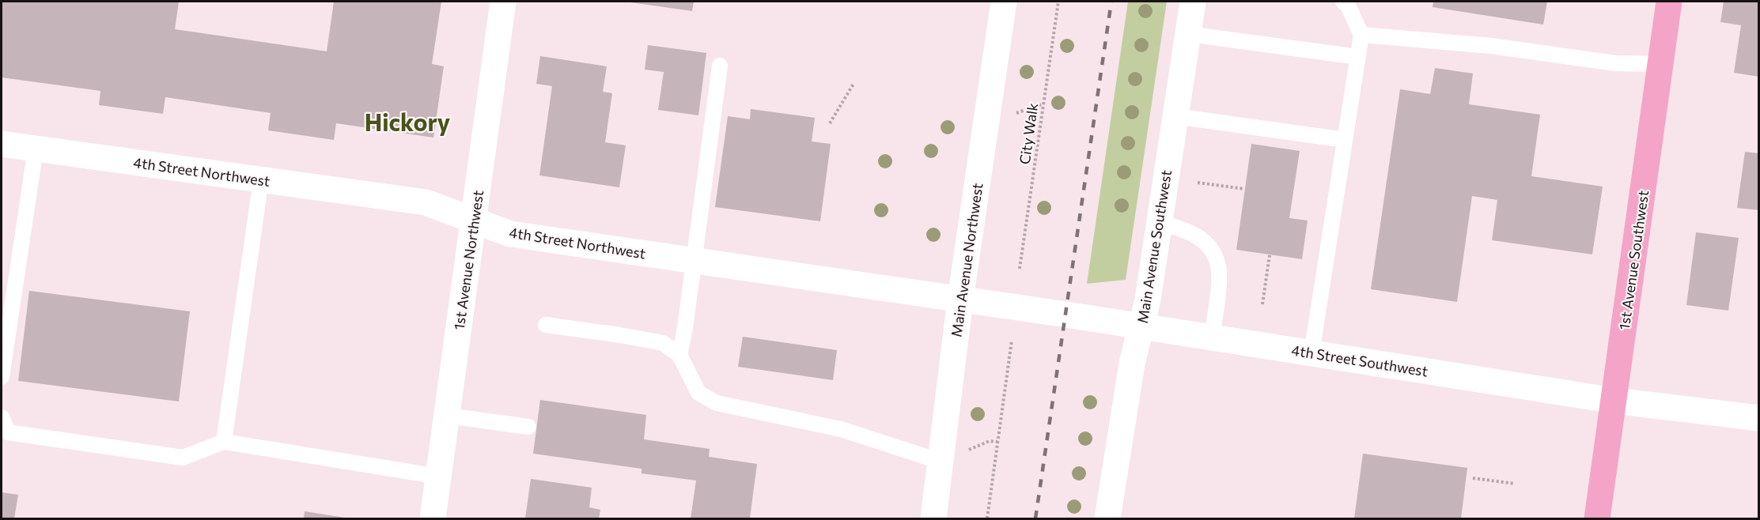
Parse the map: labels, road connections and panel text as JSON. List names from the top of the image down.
{
  "streets": {
    "main road": [
      "4th Street Northwest",
      "Main Avenue Southwest",
      "1st Avenue Northwest",
      "Main Avenue Northwest",
      "1st Avenue Southwest",
      "4th Street Southwest"
    ],
    "path": ["City Walk"]
  },
  "crossings": [
    ["4th Street Northwest", "1st Avenue Northwest"],
    ["4th Street Northwest", "Main Avenue Northwest"],
    ["4th Street Northwest", "4th Street Southwest"],
    ["Main Avenue Southwest", "4th Street Southwest"],
    ["Main Avenue Northwest", "4th Street Southwest"],
    ["1st Avenue Southwest", "4th Street Southwest"]
  ],
  "districts": ["Hickory"]
}
